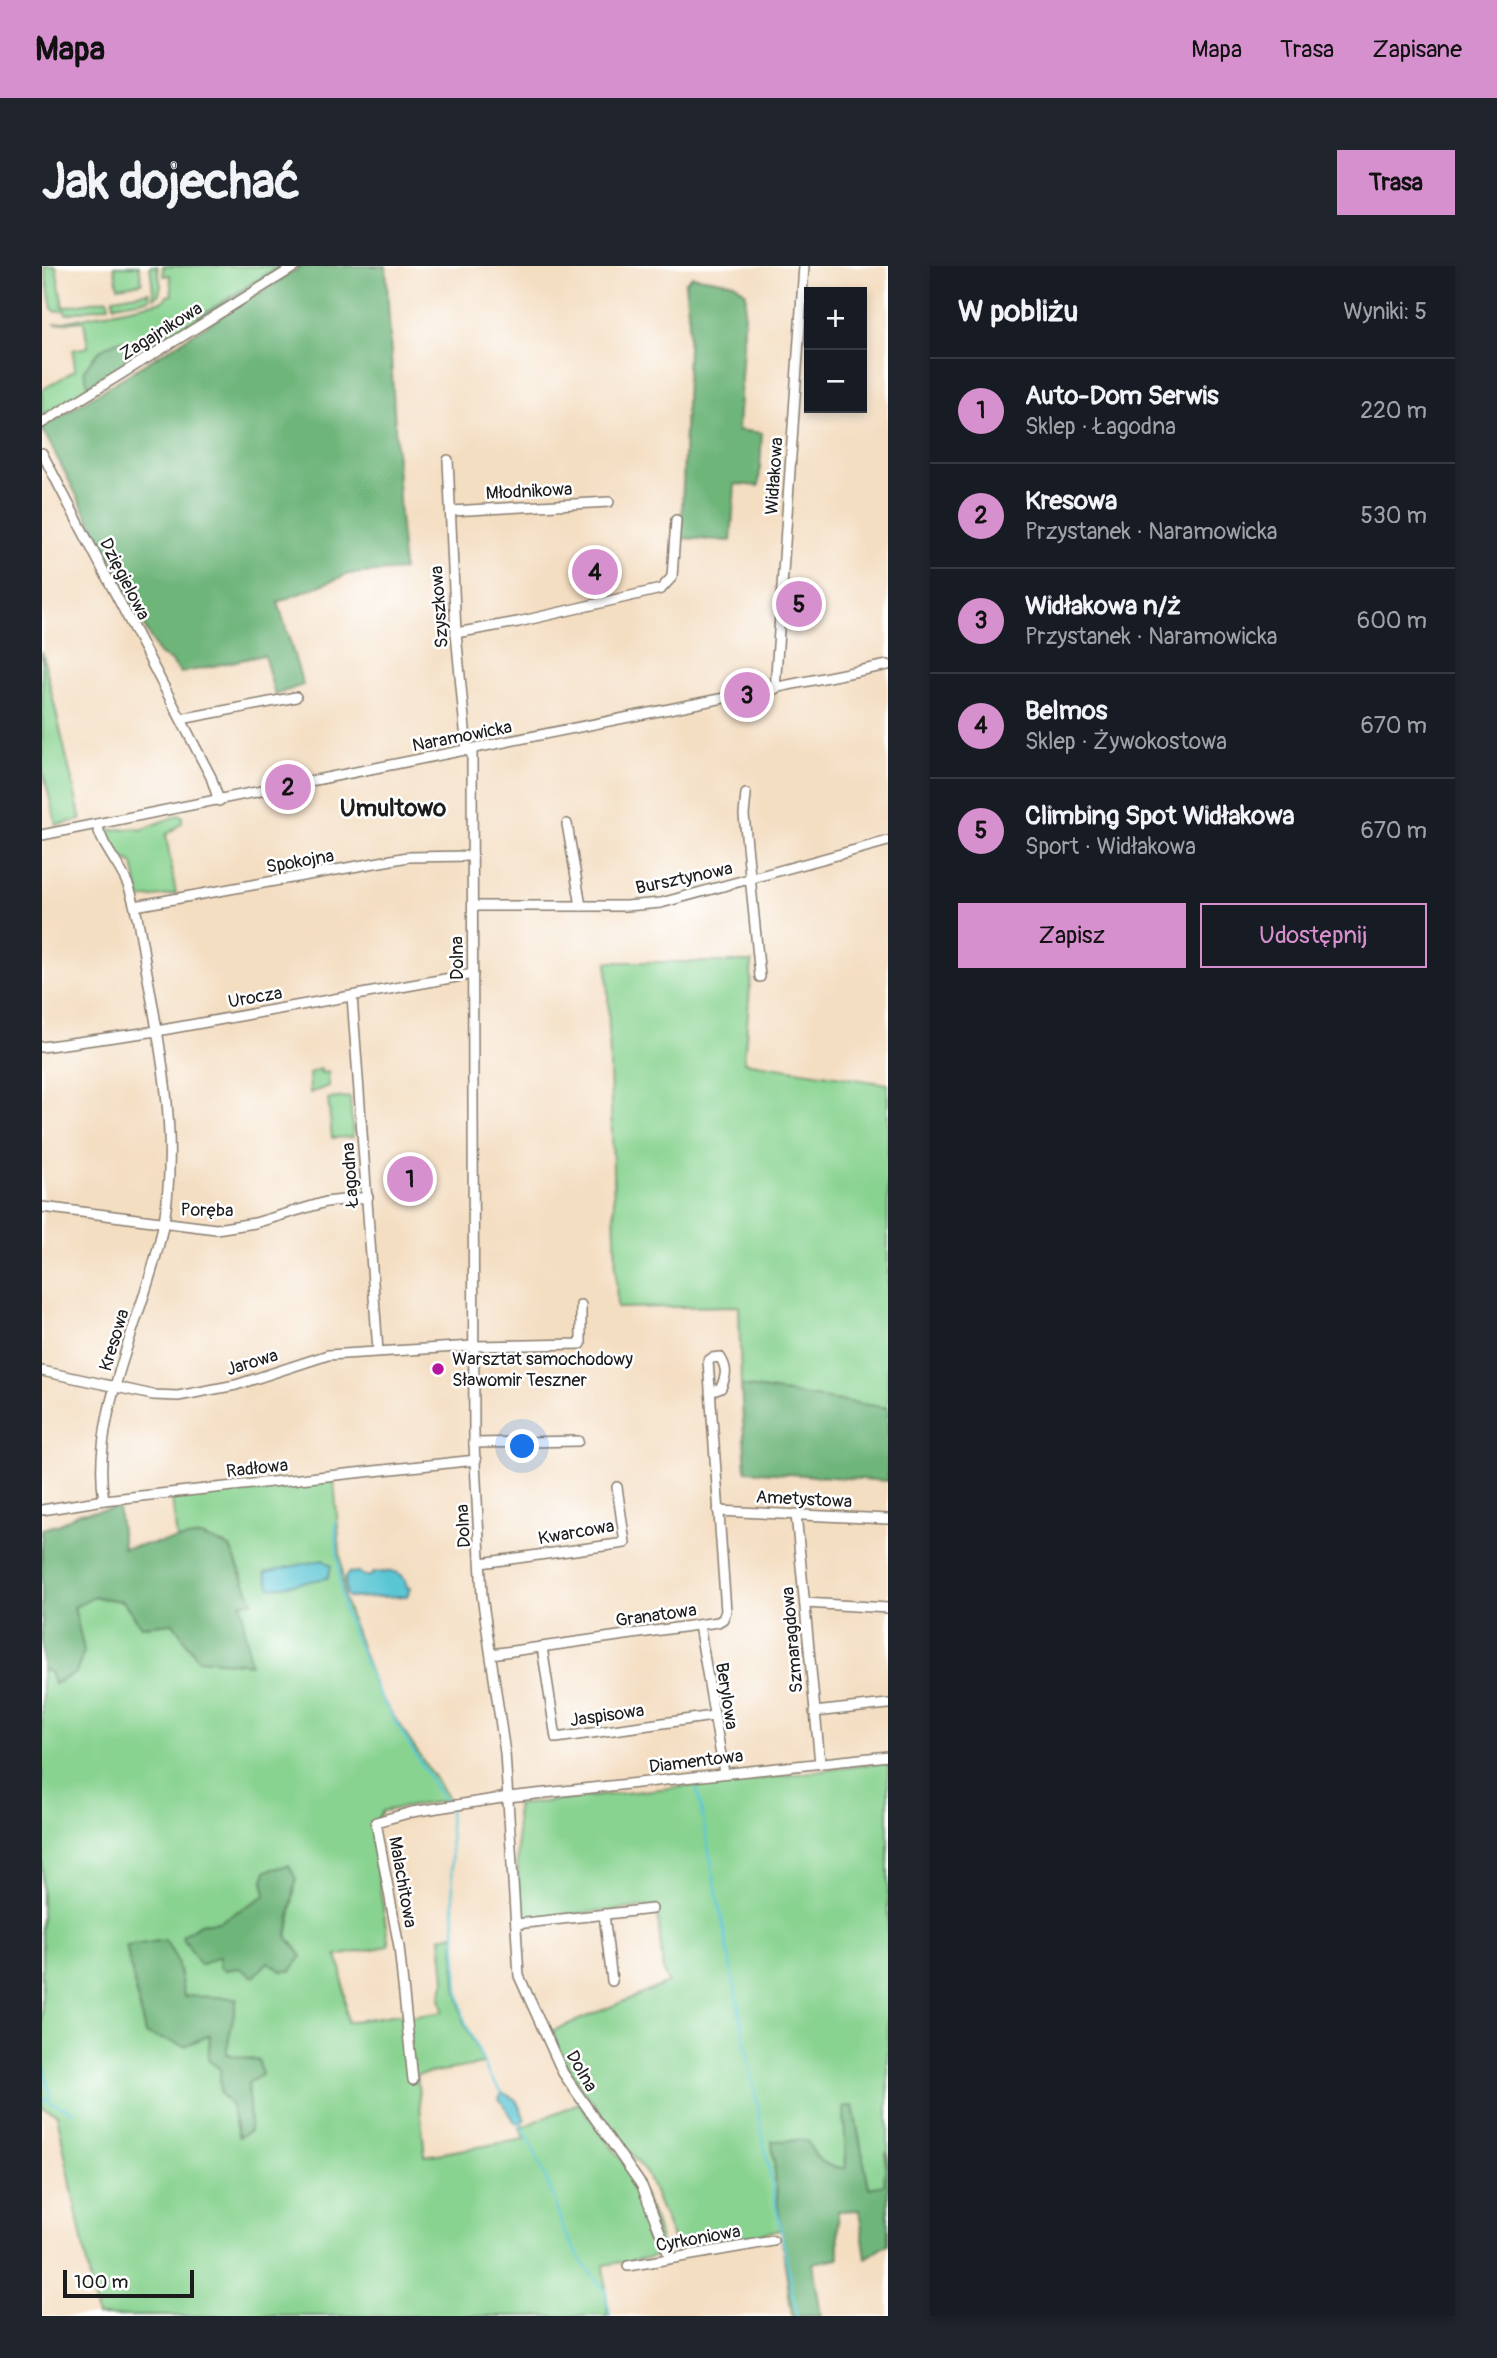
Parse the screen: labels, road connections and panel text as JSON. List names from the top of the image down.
{
  "streets": {
    "street": [
      "Zagajnikowa",
      "Widłakowa",
      "Młodnikowa",
      "Dzięgielowa",
      "Szyszkowa",
      "Naramowicka",
      "Spokojna",
      "Bursztynowa",
      "Dolna",
      "Urocza",
      "Łagodna",
      "Poręba",
      "Kresowa",
      "Jarowa",
      "Radłowa",
      "Ametystowa",
      "Kwarcowa",
      "Granatowa",
      "Szmaragdowa",
      "Berylowa",
      "Jaspisowa",
      "Diamentowa",
      "Malachitowa",
      "Cyrkoniowa"
    ]
  },
  "crossings": [
    ["Widłakowa", "Naramowicka"],
    ["Młodnikowa", "Szyszkowa"],
    ["Dzięgielowa", "Naramowicka"],
    ["Szyszkowa", "Naramowicka"],
    ["Szyszkowa", "Dolna"],
    ["Naramowicka", "Dolna"],
    ["Naramowicka", "Kresowa"],
    ["Spokojna", "Dolna"],
    ["Spokojna", "Kresowa"],
    ["Bursztynowa", "Dolna"],
    ["Dolna", "Urocza"],
    ["Dolna", "Jarowa"],
    ["Dolna", "Radłowa"],
    ["Dolna", "Kwarcowa"],
    ["Dolna", "Granatowa"],
    ["Dolna", "Diamentowa"],
    ["Dolna", "Malachitowa"],
    ["Dolna", "Cyrkoniowa"],
    ["Urocza", "Łagodna"],
    ["Urocza", "Kresowa"],
    ["Łagodna", "Poręba"],
    ["Łagodna", "Jarowa"],
    ["Poręba", "Kresowa"],
    ["Kresowa", "Jarowa"],
    ["Kresowa", "Radłowa"],
    ["Ametystowa", "Granatowa"],
    ["Ametystowa", "Szmaragdowa"],
    ["Granatowa", "Berylowa"],
    ["Granatowa", "Jaspisowa"],
    ["Szmaragdowa", "Diamentowa"],
    ["Berylowa", "Jaspisowa"],
    ["Berylowa", "Diamentowa"],
    ["Diamentowa", "Malachitowa"]
  ],
  "districts": ["Umultowo"],
  "places": ["Warsztat samochodowy Sławomir Teszner"],
  "scale_bar": "100 m",
  "page": {
    "header": "Mapa",
    "nav": ["Mapa", "Trasa", "Zapisane"],
    "buttons": [
      "Trasa",
      ["Zapisz", "Udostępnij"]
    ],
    "title": "Jak dojechać",
    "heading": ["W pobliżu", "Wyniki: 5"],
    "map_buttons": ["+", "−"],
    "list": [
      {
        "mark": "1",
        "name": "Auto-Dom Serwis",
        "note": "Sklep · Łagodna",
        "value": "220 m"
      },
      {
        "mark": "2",
        "name": "Kresowa",
        "note": "Przystanek · Naramowicka",
        "value": "530 m"
      },
      {
        "mark": "3",
        "name": "Widłakowa n/ż",
        "note": "Przystanek · Naramowicka",
        "value": "600 m"
      },
      {
        "mark": "4",
        "name": "Belmos",
        "note": "Sklep · Żywokostowa",
        "value": "670 m"
      },
      {
        "mark": "5",
        "name": "Climbing Spot Widłakowa",
        "note": "Sport · Widłakowa",
        "value": "670 m"
      }
    ],
    "pins": [
      "4",
      "5",
      "3",
      "2",
      "1"
    ],
    "scale": "100 m"
  }
}
